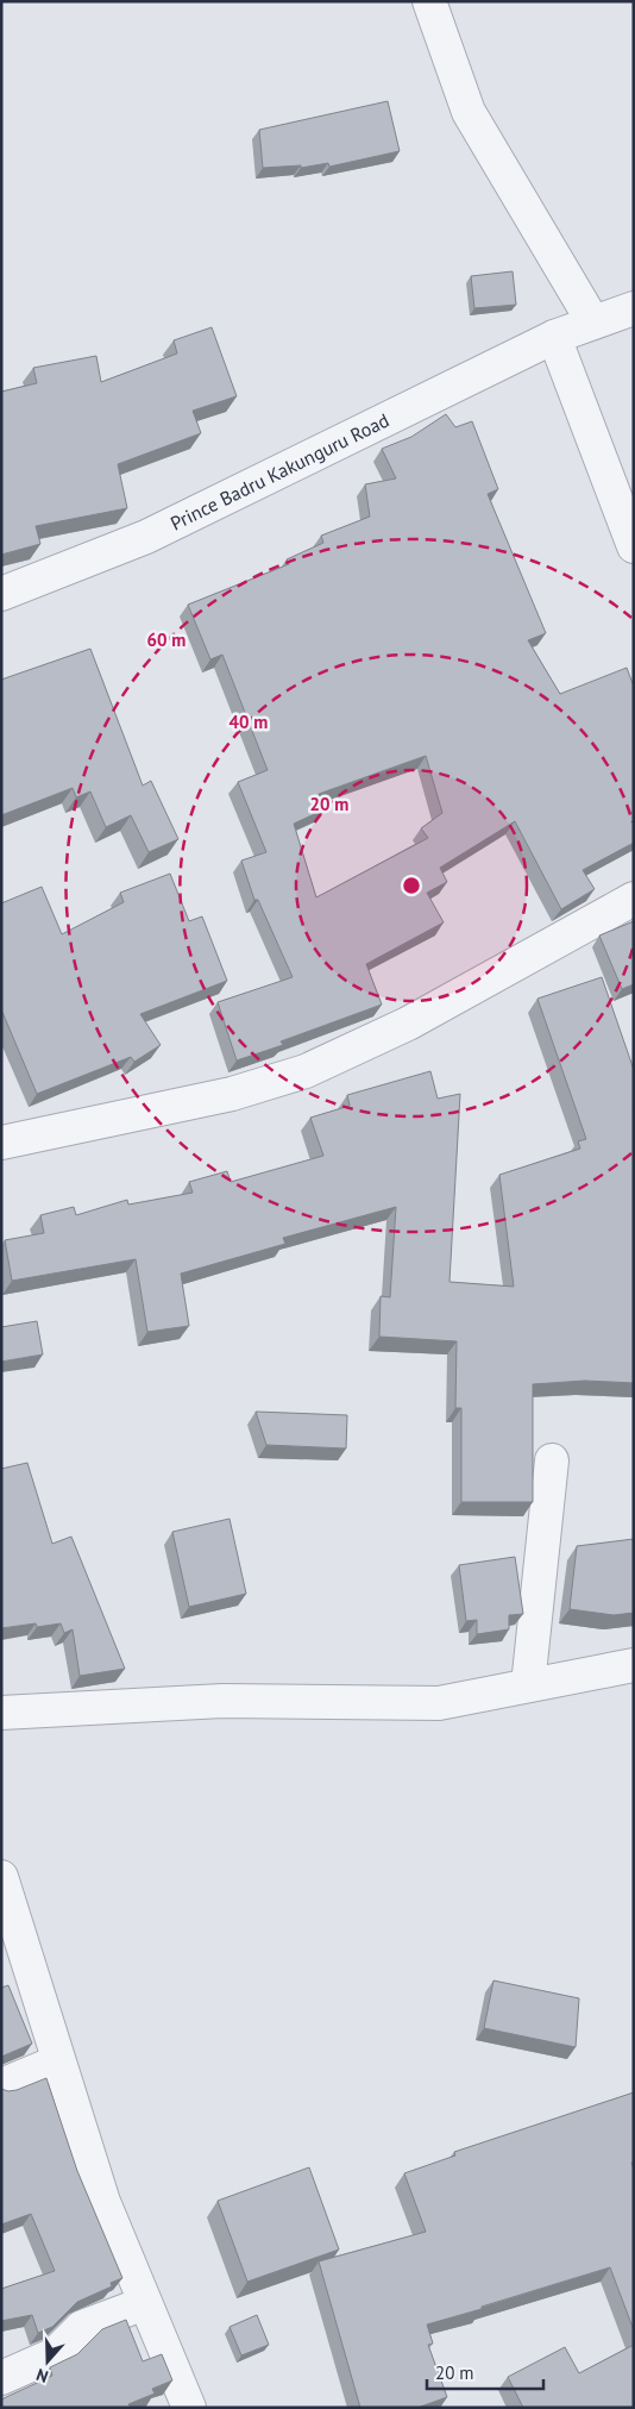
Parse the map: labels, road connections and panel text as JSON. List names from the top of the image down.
{
  "streets": {
    "street": ["Prince Badru Kakunguru Road"]
  },
  "scale_bar": "20 m",
  "north": "bottom",
  "rings": ["60 m", "40 m", "20 m"]
}
